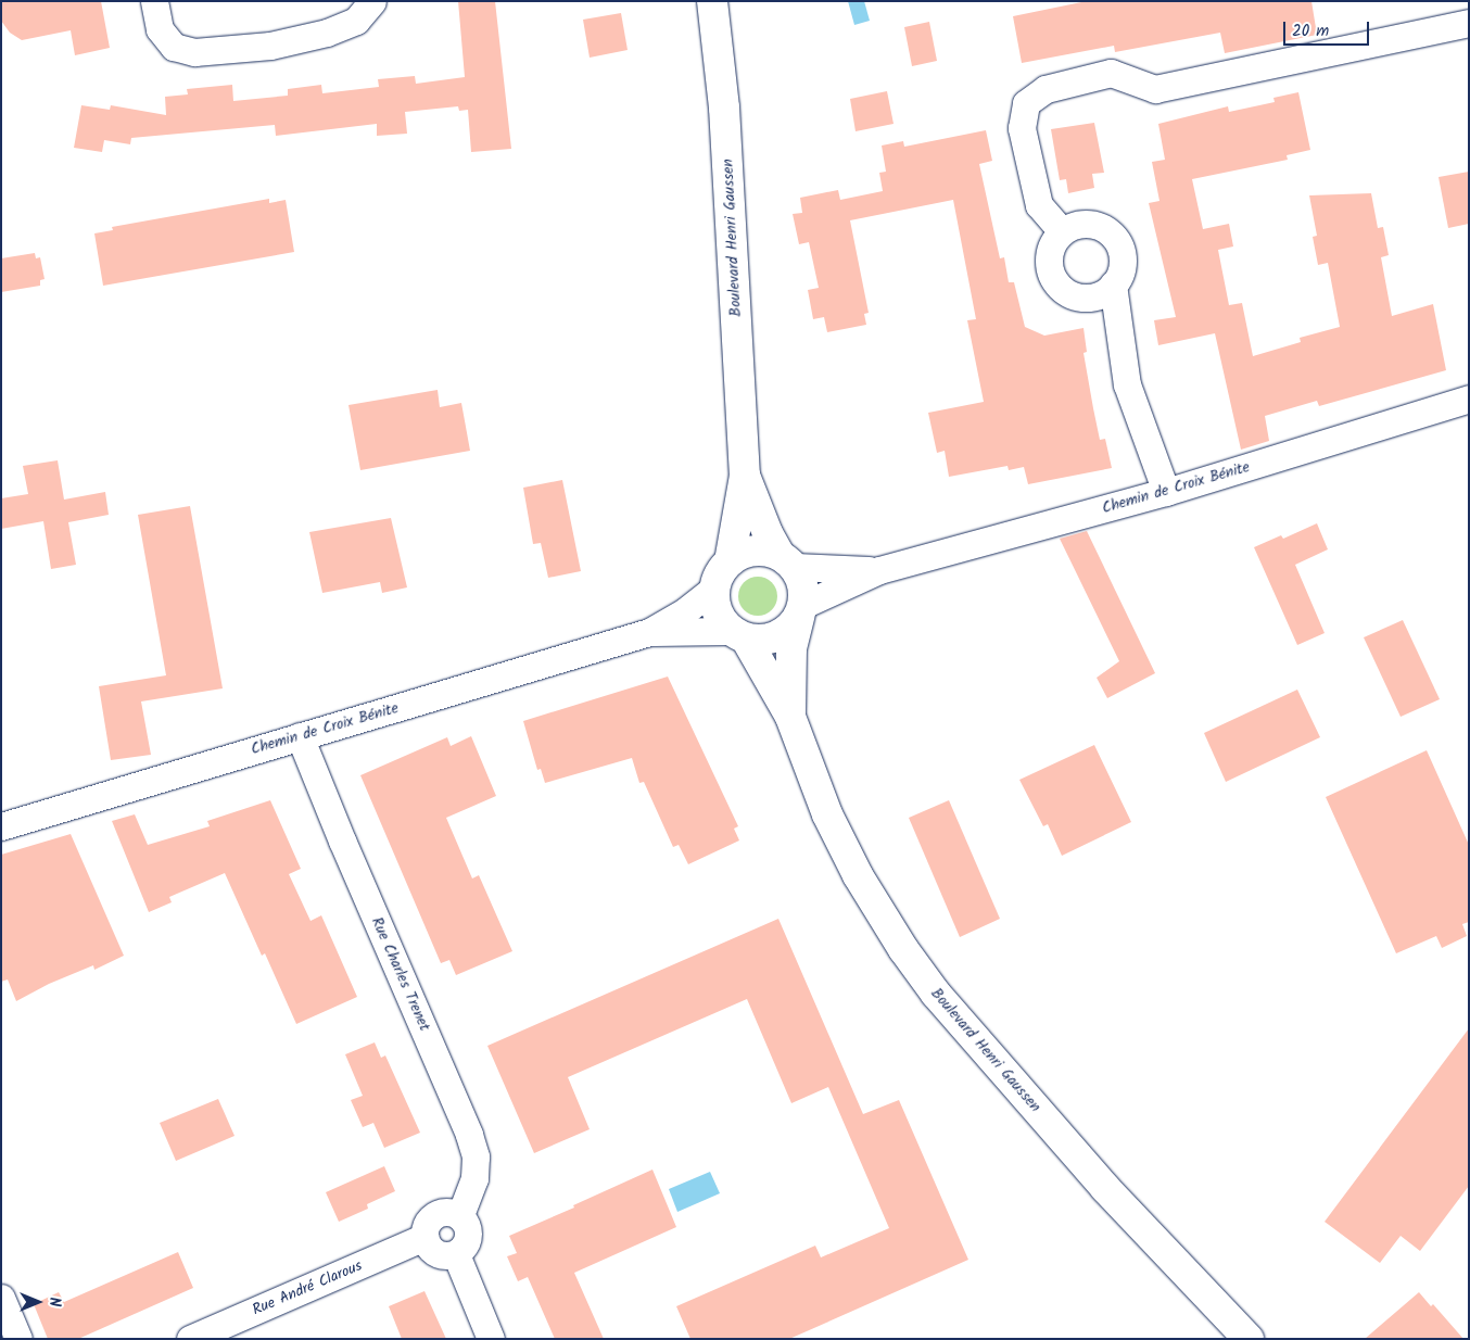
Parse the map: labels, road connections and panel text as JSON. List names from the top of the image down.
{
  "streets": {
    "street": [
      "Boulevard Henri Gaussen",
      "Chemin de Croix Bénite",
      "Rue Charles Trenet",
      "Rue André Clarous"
    ]
  },
  "crossings": [
    ["Boulevard Henri Gaussen", "Chemin de Croix Bénite"],
    ["Chemin de Croix Bénite", "Rue Charles Trenet"],
    ["Rue Charles Trenet", "Rue André Clarous"]
  ],
  "scale_bar": "20 m",
  "north": "right"
}
